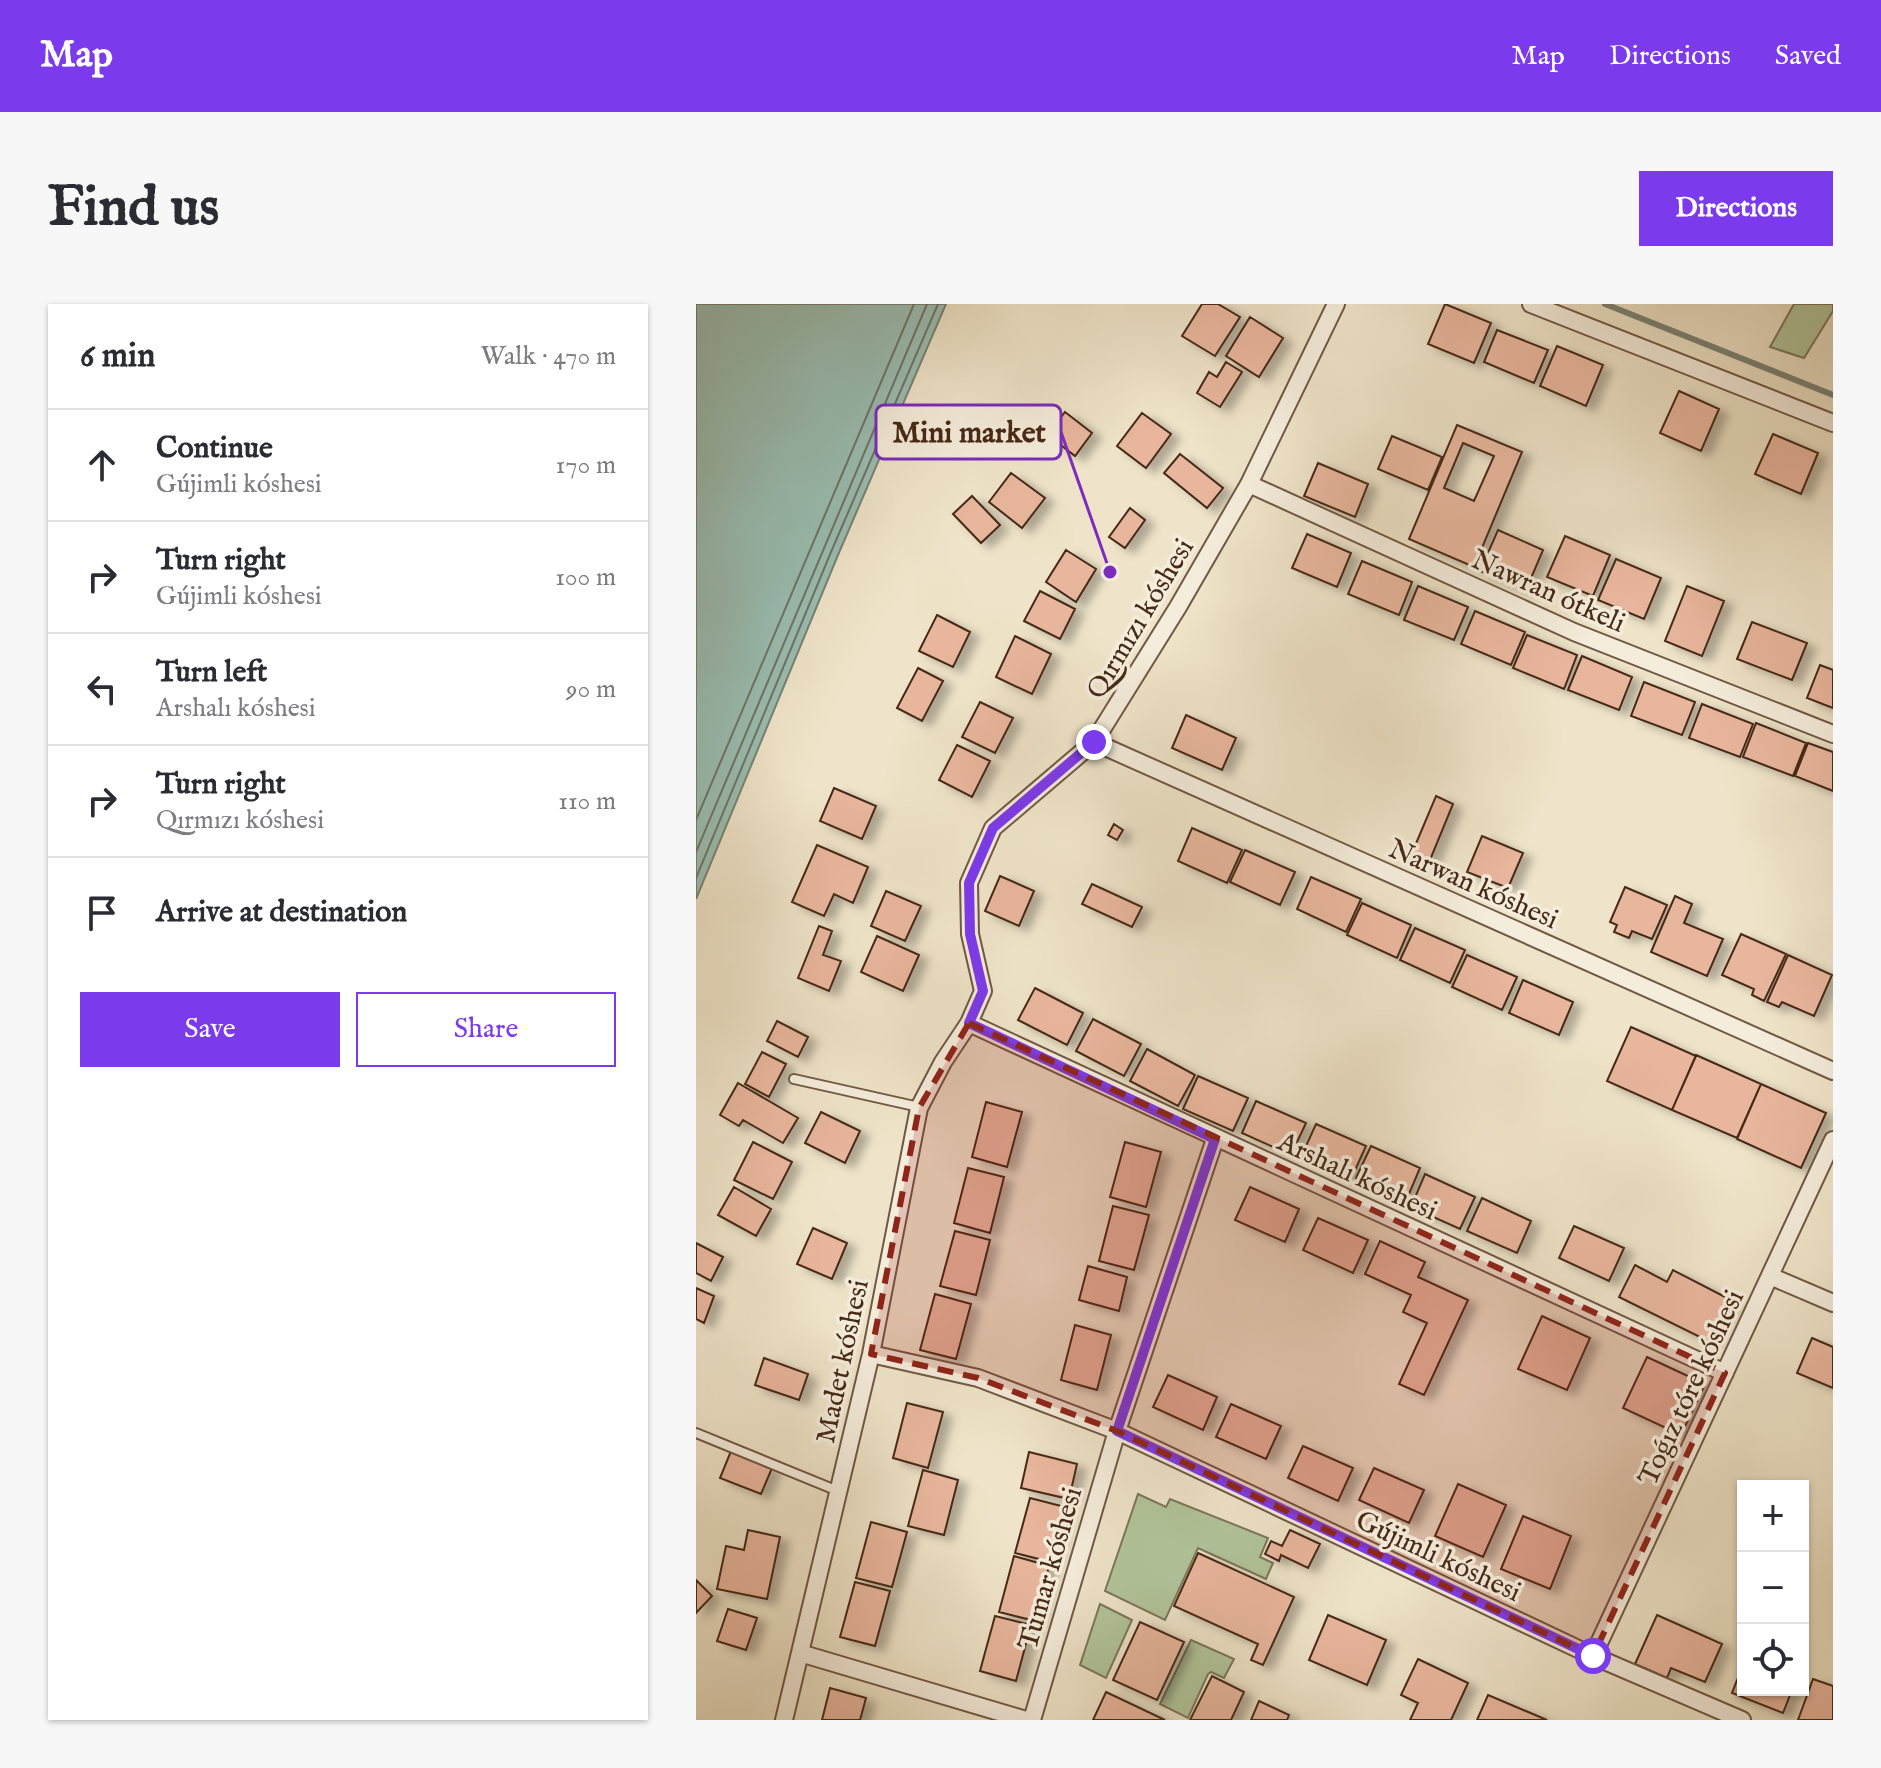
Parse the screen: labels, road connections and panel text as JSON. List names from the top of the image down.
{
  "streets": {
    "street": [
      "Nawran ótkeli",
      "Qırmızı kóshesi",
      "Narwan kóshesi",
      "Arshalı kóshesi",
      "Madet kóshesi",
      "Toǵız tóre kóshesi",
      "Gújimli kóshesi",
      "Tumar kóshesi"
    ]
  },
  "crossings": [
    ["Nawran ótkeli", "Qırmızı kóshesi"],
    ["Qırmızı kóshesi", "Narwan kóshesi"],
    ["Qırmızı kóshesi", "Arshalı kóshesi"],
    ["Qırmızı kóshesi", "Madet kóshesi"],
    ["Arshalı kóshesi", "Madet kóshesi"],
    ["Arshalı kóshesi", "Toǵız tóre kóshesi"],
    ["Madet kóshesi", "Gújimli kóshesi"],
    ["Madet kóshesi", "Tumar kóshesi"],
    ["Toǵız tóre kóshesi", "Gújimli kóshesi"],
    ["Gújimli kóshesi", "Tumar kóshesi"]
  ],
  "places": ["Mini market"],
  "page": {
    "header": "Map",
    "nav": ["Map", "Directions", "Saved"],
    "buttons": [
      "Directions",
      ["Save", "Share"]
    ],
    "title": "Find us",
    "heading": ["6 min", "Walk · 470 m"],
    "list": [
      ["Continue", "Gújimli kóshesi", "170 m"],
      ["Turn right", "Gújimli kóshesi", "100 m"],
      ["Turn left", "Arshalı kóshesi", "90 m"],
      ["Turn right", "Qırmızı kóshesi", "110 m"],
      "Arrive at destination"
    ],
    "map_buttons": ["+", "−"]
  }
}
